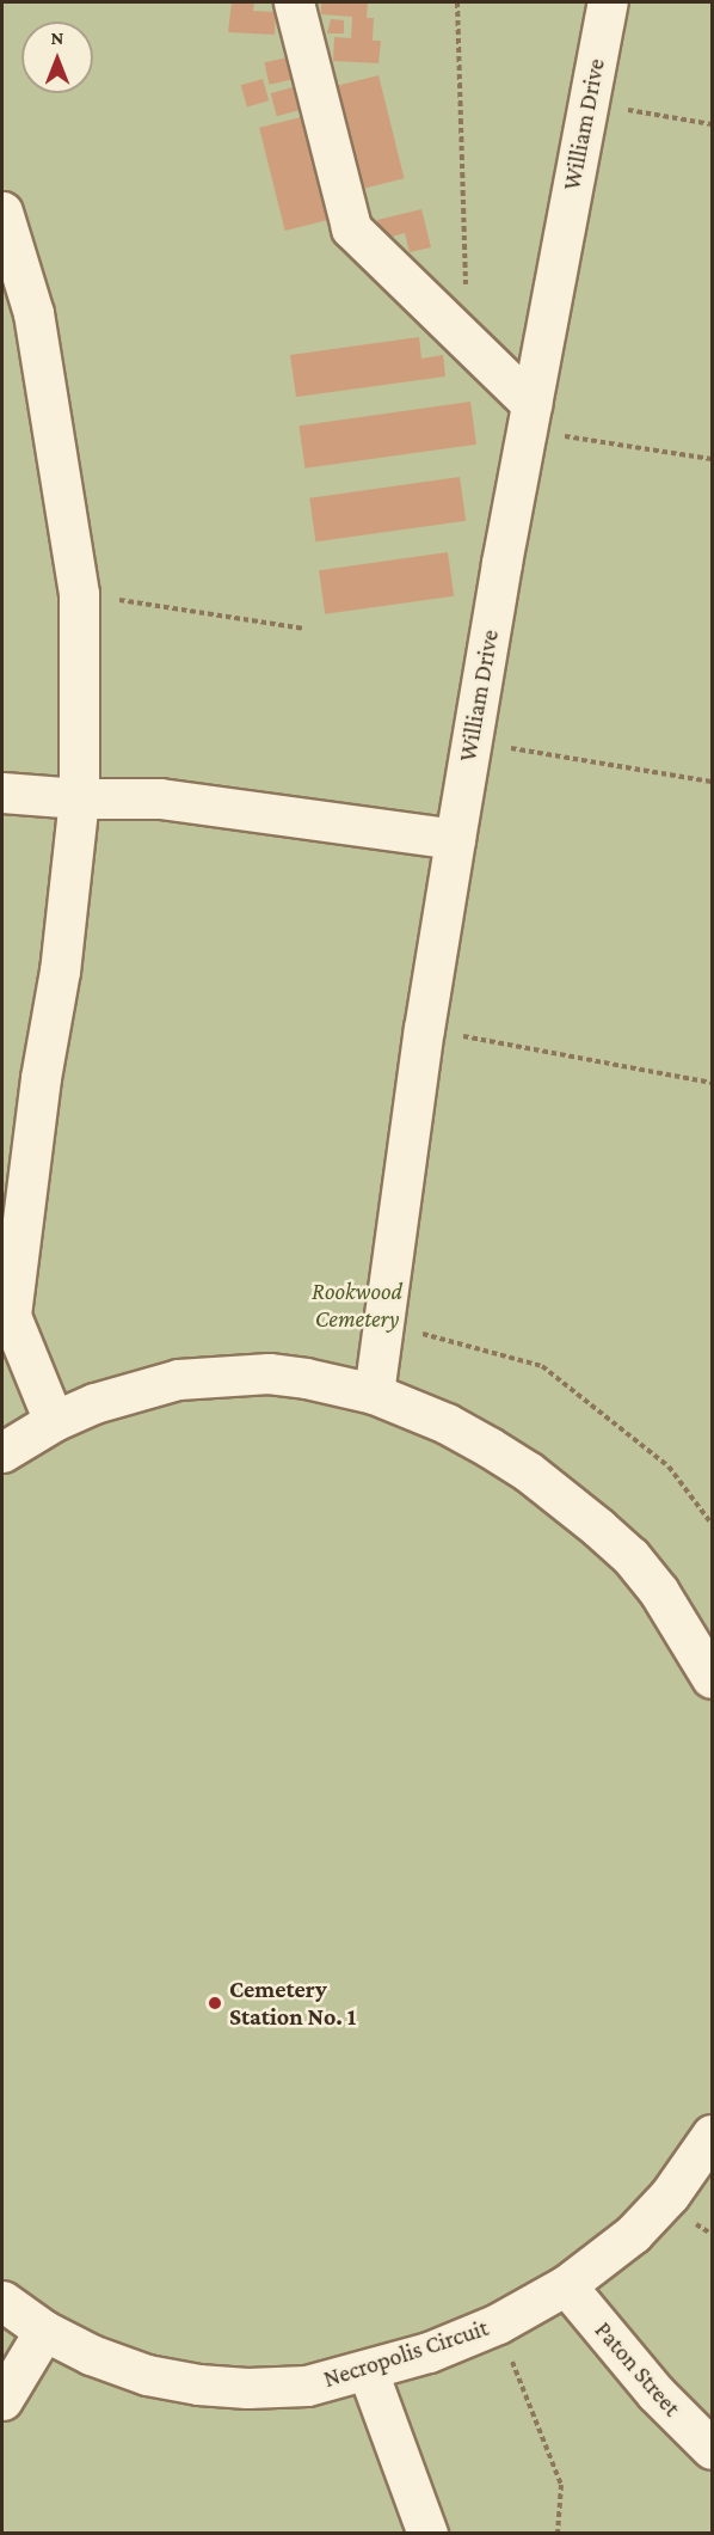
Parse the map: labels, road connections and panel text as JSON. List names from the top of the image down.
{
  "streets": {
    "street": ["William Drive", "Necropolis Circuit", "Paton Street"]
  },
  "crossings": [
    ["Necropolis Circuit", "Paton Street"]
  ],
  "parks": ["Rookwood Cemetery"],
  "places": ["Cemetery Station No. 1"],
  "north": "top"
}
